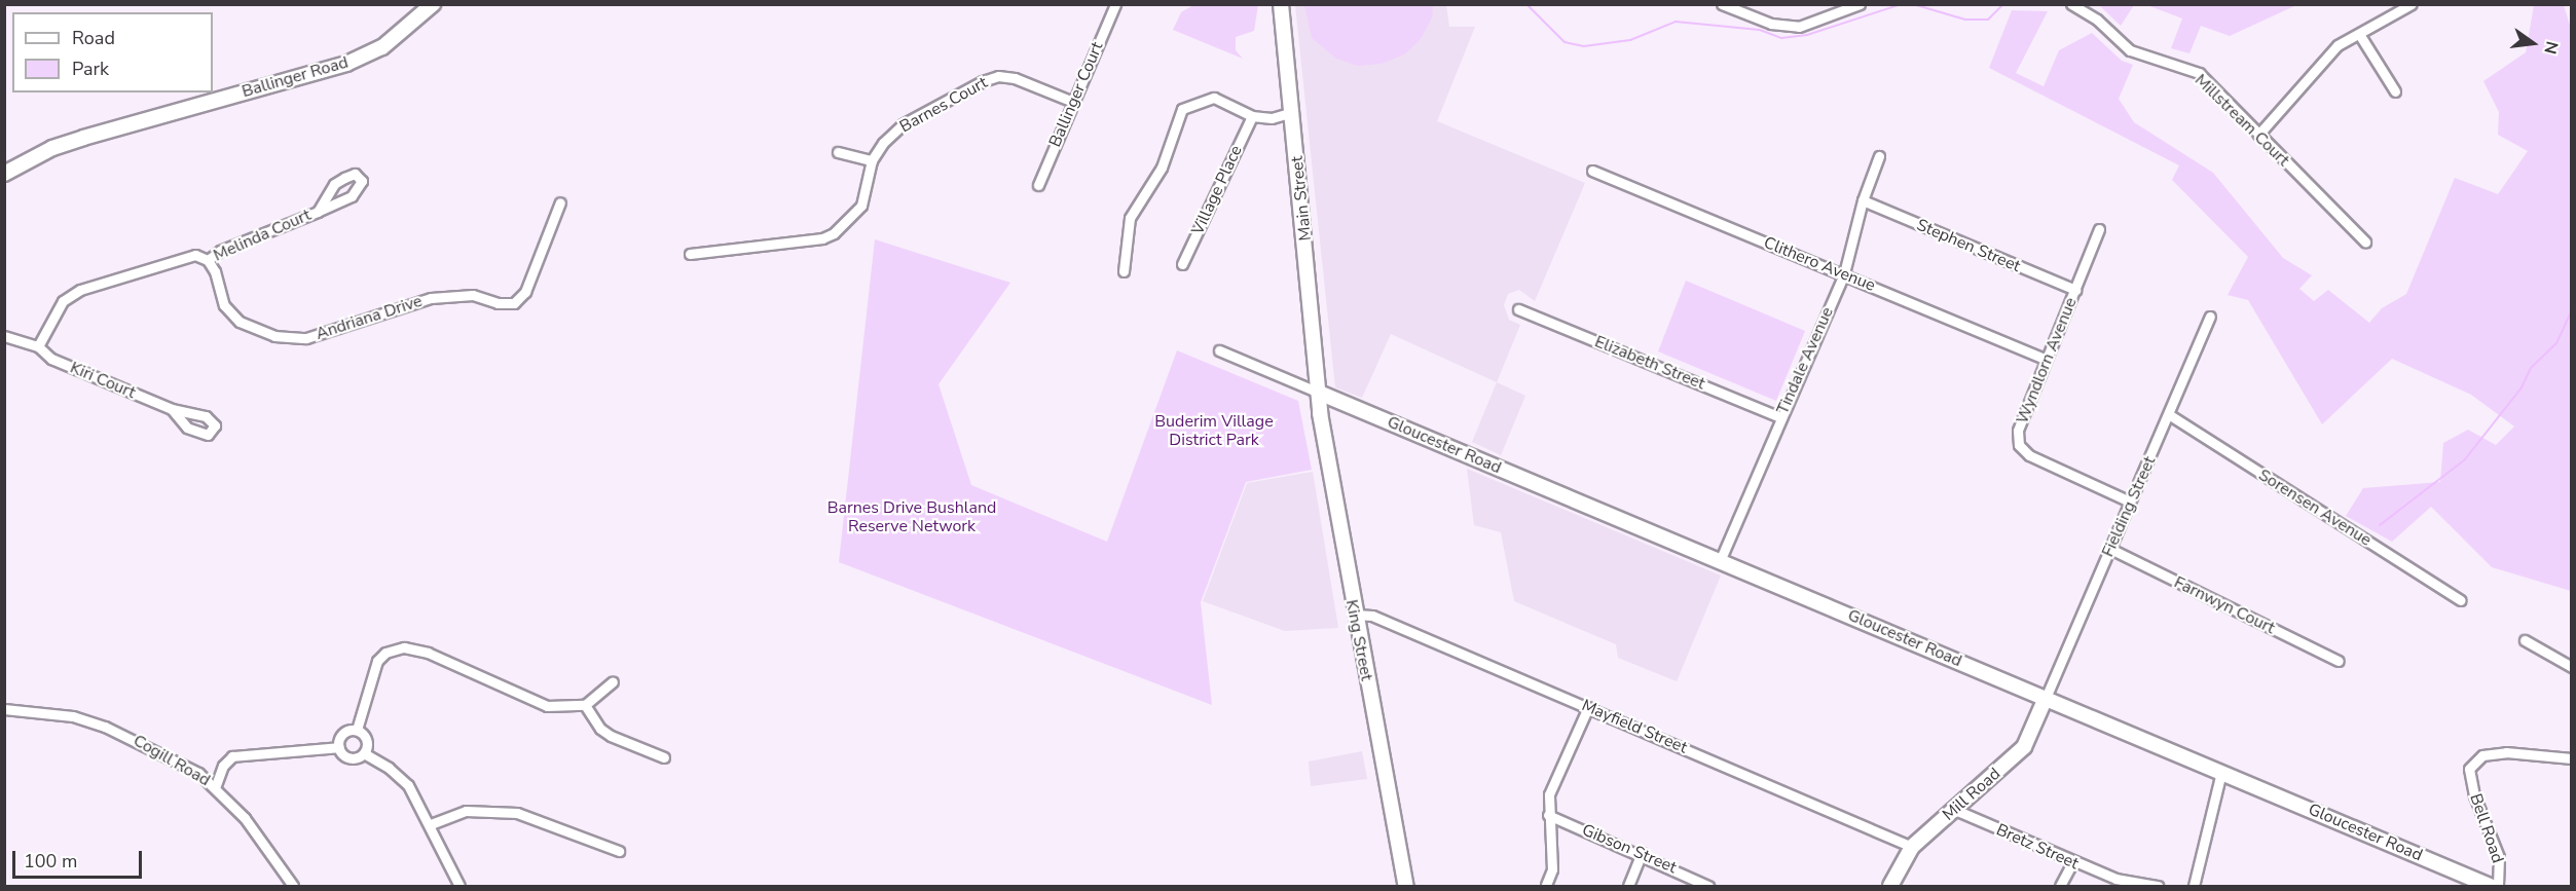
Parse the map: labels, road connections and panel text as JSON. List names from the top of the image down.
{
  "streets": {
    "main road": [
      "Ballinger Road",
      "Main Street",
      "Gloucester Road",
      "King Street",
      "Mill Road"
    ],
    "street": [
      "Ballinger Court",
      "Barnes Court",
      "Millstream Court",
      "Village Place",
      "Melinda Court",
      "Stephen Street",
      "Clithero Avenue",
      "Andriana Drive",
      "Tindale Avenue",
      "Wyndlorn Avenue",
      "Elizabeth Street",
      "Kiri Court",
      "Fielding Street",
      "Sorensen Avenue",
      "Farnwyn Court",
      "Mayfield Street",
      "Cogill Road",
      "Bell Road",
      "Bretz Street",
      "Gibson Street"
    ]
  },
  "crossings": [
    ["Ballinger Court", "Barnes Court"],
    ["Main Street", "Gloucester Road"],
    ["Main Street", "King Street"],
    ["Melinda Court", "Andriana Drive"],
    ["Stephen Street", "Tindale Avenue"],
    ["Stephen Street", "Wyndlorn Avenue"],
    ["Clithero Avenue", "Tindale Avenue"],
    ["Clithero Avenue", "Wyndlorn Avenue"],
    ["Tindale Avenue", "Elizabeth Street"],
    ["Tindale Avenue", "Gloucester Road"],
    ["Wyndlorn Avenue", "Fielding Street"],
    ["Gloucester Road", "Fielding Street"],
    ["Gloucester Road", "King Street"],
    ["Gloucester Road", "Mill Road"],
    ["Fielding Street", "Sorensen Avenue"],
    ["Fielding Street", "Farnwyn Court"],
    ["Fielding Street", "Mill Road"],
    ["King Street", "Mayfield Street"],
    ["Mayfield Street", "Mill Road"],
    ["Mill Road", "Bretz Street"]
  ],
  "parks": ["Buderim Village District Park", "Barnes Drive Bushland Reserve Network"],
  "legend": ["Road", "Park"],
  "scale_bar": "100 m",
  "north": "right"
}
